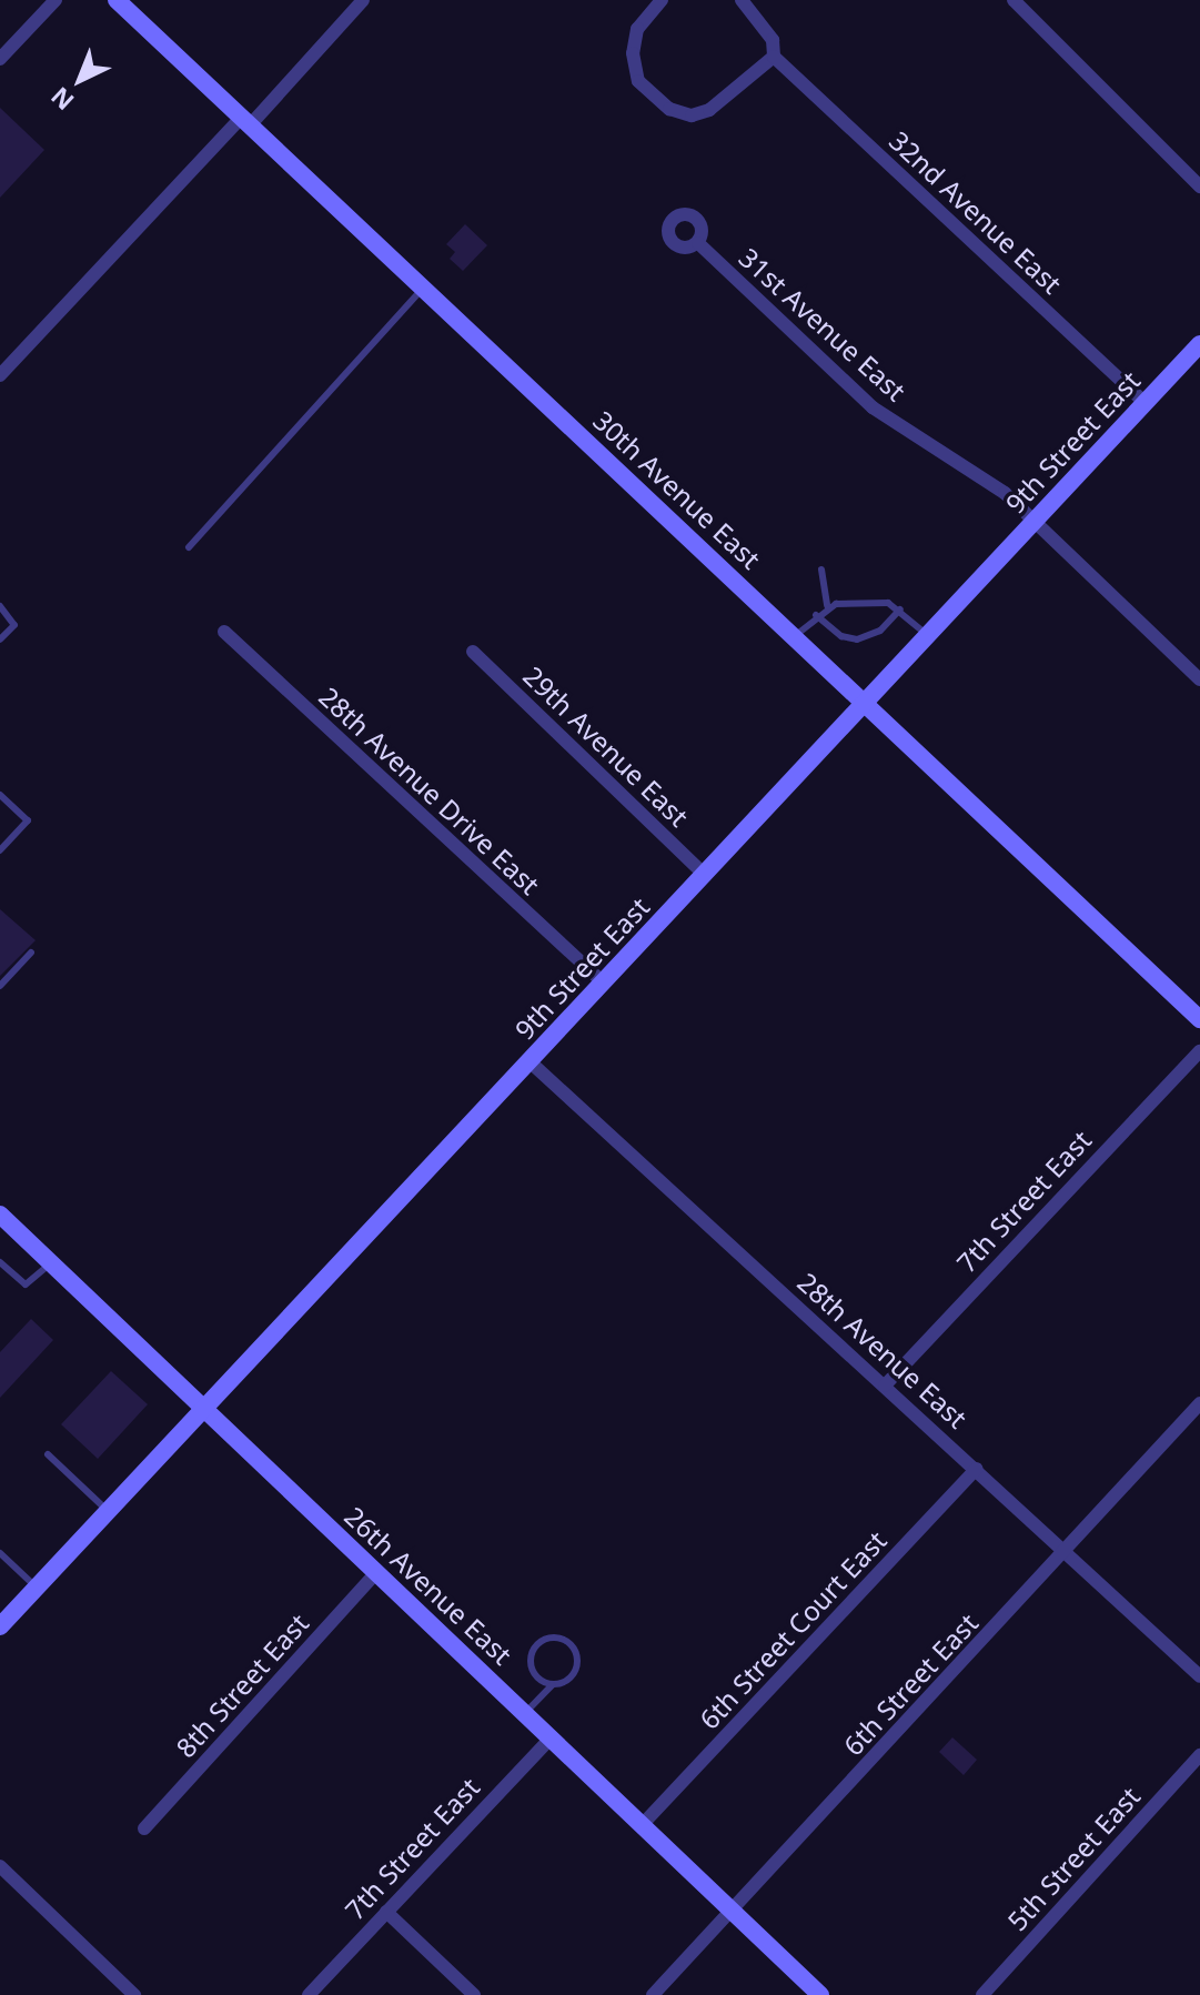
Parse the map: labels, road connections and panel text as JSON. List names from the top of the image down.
{
  "streets": {
    "street": [
      "32nd Avenue East",
      "31st Avenue East",
      "9th Street East",
      "30th Avenue East",
      "29th Avenue East",
      "28th Avenue Drive East",
      "7th Street East",
      "28th Avenue East",
      "26th Avenue East",
      "6th Street Court East",
      "6th Street East",
      "8th Street East",
      "5th Street East"
    ]
  },
  "crossings": [
    ["32nd Avenue East", "9th Street East"],
    ["31st Avenue East", "9th Street East"],
    ["9th Street East", "30th Avenue East"],
    ["9th Street East", "29th Avenue East"],
    ["9th Street East", "28th Avenue Drive East"],
    ["9th Street East", "28th Avenue East"],
    ["9th Street East", "26th Avenue East"],
    ["7th Street East", "28th Avenue East"],
    ["7th Street East", "26th Avenue East"],
    ["28th Avenue East", "6th Street Court East"],
    ["28th Avenue East", "6th Street East"],
    ["26th Avenue East", "6th Street Court East"],
    ["26th Avenue East", "6th Street East"],
    ["26th Avenue East", "8th Street East"]
  ],
  "north": "bottom left"
}
